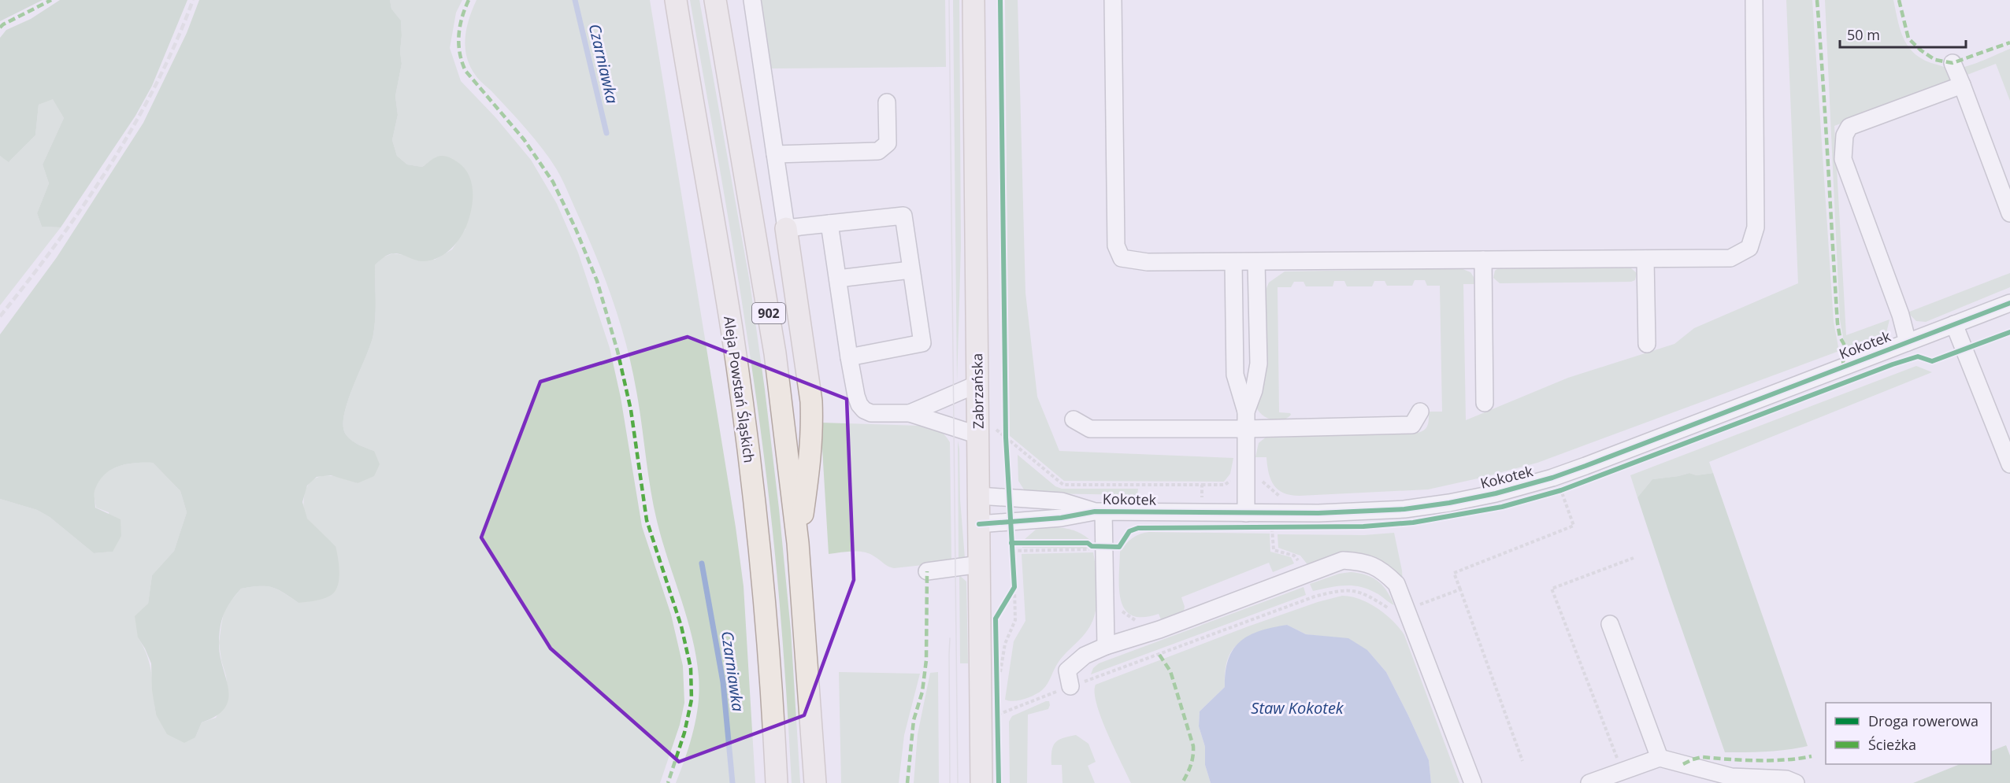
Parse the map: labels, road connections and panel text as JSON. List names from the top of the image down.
{
  "streets": {
    "main road": ["902", "Aleja Powstań Śląskich", "Zabrzańska"],
    "street": ["Kokotek"]
  },
  "crossings": [
    ["Kokotek", "Zabrzańska"]
  ],
  "water": ["Czarniawka", "Staw Kokotek"],
  "legend": ["Droga rowerowa", "Ścieżka"],
  "scale_bar": "50 m"
}
